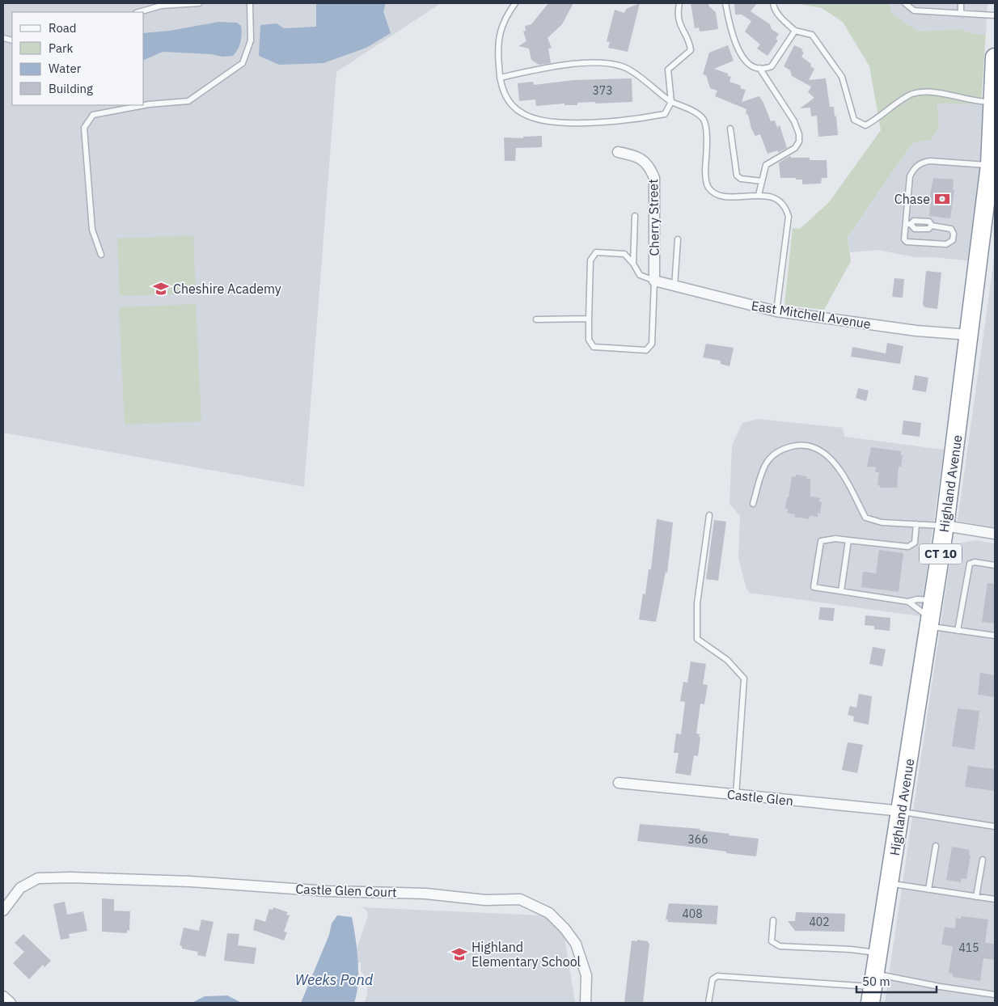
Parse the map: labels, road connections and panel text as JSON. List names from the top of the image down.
{
  "streets": {
    "highway": ["Highland Avenue", "CT 10"],
    "street": [
      "Cherry Street",
      "East Mitchell Avenue",
      "Castle Glen",
      "Castle Glen Court"
    ]
  },
  "crossings": [
    ["Cherry Street", "East Mitchell Avenue"],
    ["East Mitchell Avenue", "Highland Avenue"],
    ["Highland Avenue", "Castle Glen"]
  ],
  "water": ["Weeks Pond"],
  "places": {
    "bank": ["Chase"],
    "school or university": ["Cheshire Academy", "Highland Elementary School"]
  },
  "house_numbers": [
    "373",
    "366",
    "408",
    "402",
    "415"
  ],
  "legend": [
    "Road",
    "Park",
    "Water",
    "Building"
  ],
  "scale_bar": "50 m"
}
